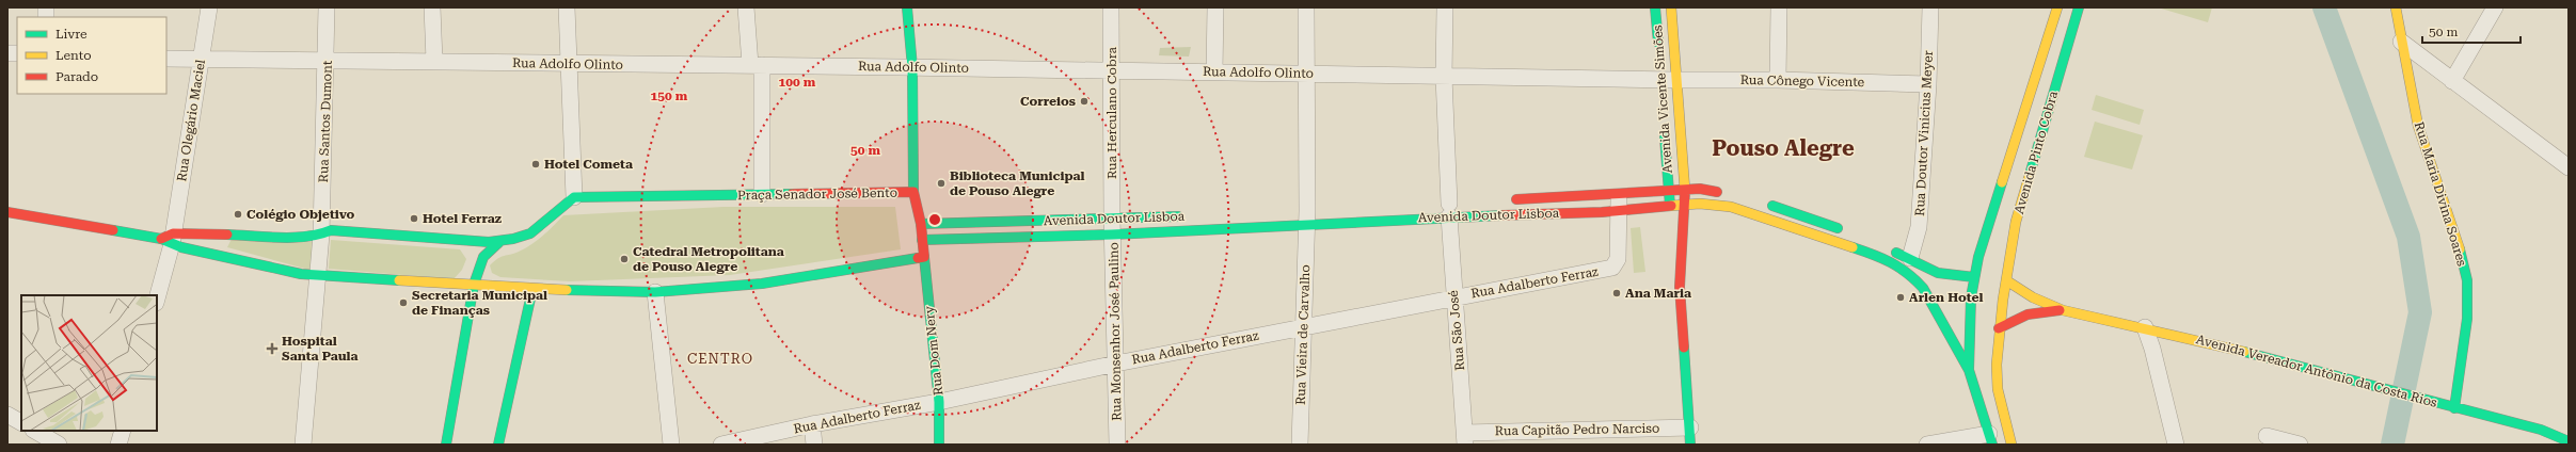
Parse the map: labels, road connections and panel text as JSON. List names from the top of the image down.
{
  "streets": {
    "main road": [
      "Avenida Vicente Simões",
      "Avenida Pinto Cobra",
      "Praça Senador José Bento",
      "Rua Maria Divina Soares",
      "Avenida Doutor Lisboa",
      "Rua Dom Nery",
      "Avenida Vereador Antônio da Costa Rios"
    ],
    "street": [
      "Rua Adolfo Olinto",
      "Rua Cônego Vicente",
      "Rua Herculano Cobra",
      "Rua Olegário Maciel",
      "Rua Santos Dumont",
      "Rua Doutor Vinicius Meyer",
      "Rua Adalberto Ferraz",
      "Rua São José",
      "Rua Monsenhor José Paulino",
      "Rua Vieira de Carvalho",
      "Rua Capitão Pedro Narciso"
    ]
  },
  "crossings": [
    ["Rua Adolfo Olinto", "Rua Cônego Vicente"],
    ["Rua Adolfo Olinto", "Avenida Vicente Simões"],
    ["Rua Adolfo Olinto", "Rua Herculano Cobra"],
    ["Rua Adolfo Olinto", "Rua Olegário Maciel"],
    ["Rua Adolfo Olinto", "Rua Santos Dumont"],
    ["Rua Adolfo Olinto", "Rua São José"],
    ["Rua Adolfo Olinto", "Rua Vieira de Carvalho"],
    ["Rua Cônego Vicente", "Avenida Vicente Simões"],
    ["Rua Cônego Vicente", "Rua Doutor Vinicius Meyer"],
    ["Avenida Vicente Simões", "Avenida Doutor Lisboa"],
    ["Avenida Vicente Simões", "Rua Capitão Pedro Narciso"],
    ["Rua Herculano Cobra", "Avenida Doutor Lisboa"],
    ["Rua Herculano Cobra", "Rua Monsenhor José Paulino"],
    ["Rua Doutor Vinicius Meyer", "Avenida Doutor Lisboa"],
    ["Avenida Pinto Cobra", "Avenida Vereador Antônio da Costa Rios"],
    ["Praça Senador José Bento", "Avenida Doutor Lisboa"],
    ["Praça Senador José Bento", "Rua Dom Nery"],
    ["Rua Maria Divina Soares", "Avenida Vereador Antônio da Costa Rios"],
    ["Avenida Doutor Lisboa", "Rua Adalberto Ferraz"],
    ["Avenida Doutor Lisboa", "Rua São José"],
    ["Avenida Doutor Lisboa", "Rua Monsenhor José Paulino"],
    ["Avenida Doutor Lisboa", "Rua Vieira de Carvalho"],
    ["Rua Adalberto Ferraz", "Rua São José"],
    ["Rua Adalberto Ferraz", "Rua Monsenhor José Paulino"],
    ["Rua Adalberto Ferraz", "Rua Vieira de Carvalho"],
    ["Rua Adalberto Ferraz", "Rua Dom Nery"],
    ["Rua São José", "Rua Capitão Pedro Narciso"]
  ],
  "districts": ["Pouso Alegre", "CENTRO"],
  "places": {
    "other": [
      "Correios",
      "Hotel Cometa",
      "Biblioteca Municipal de Pouso Alegre",
      "Colégio Objetivo",
      "Hotel Ferraz",
      "Catedral Metropolitana de Pouso Alegre",
      "Ana Maria",
      "Arlen Hotel",
      "Secretaria Municipal de Finanças"
    ],
    "health": ["Hospital Santa Paula"]
  },
  "legend": ["Livre", "Lento", "Parado"],
  "scale_bar": "50 m",
  "rings": ["100 m", "150 m", "50 m"]
}
